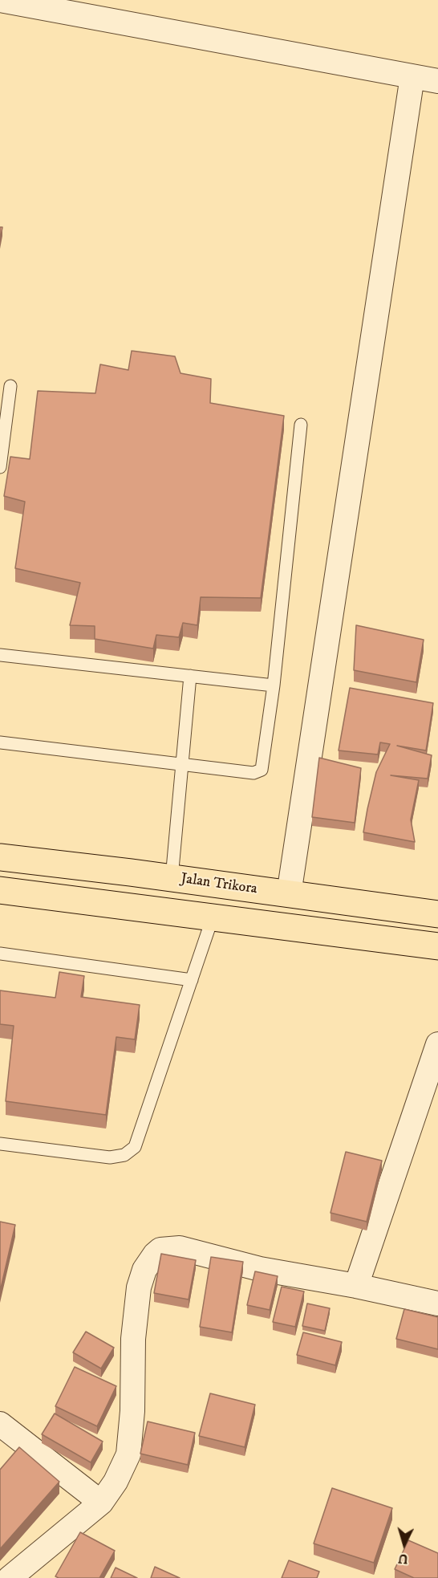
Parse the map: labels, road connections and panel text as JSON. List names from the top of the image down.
{
  "streets": {
    "main road": ["Jalan Trikora"]
  },
  "north": "bottom"
}
